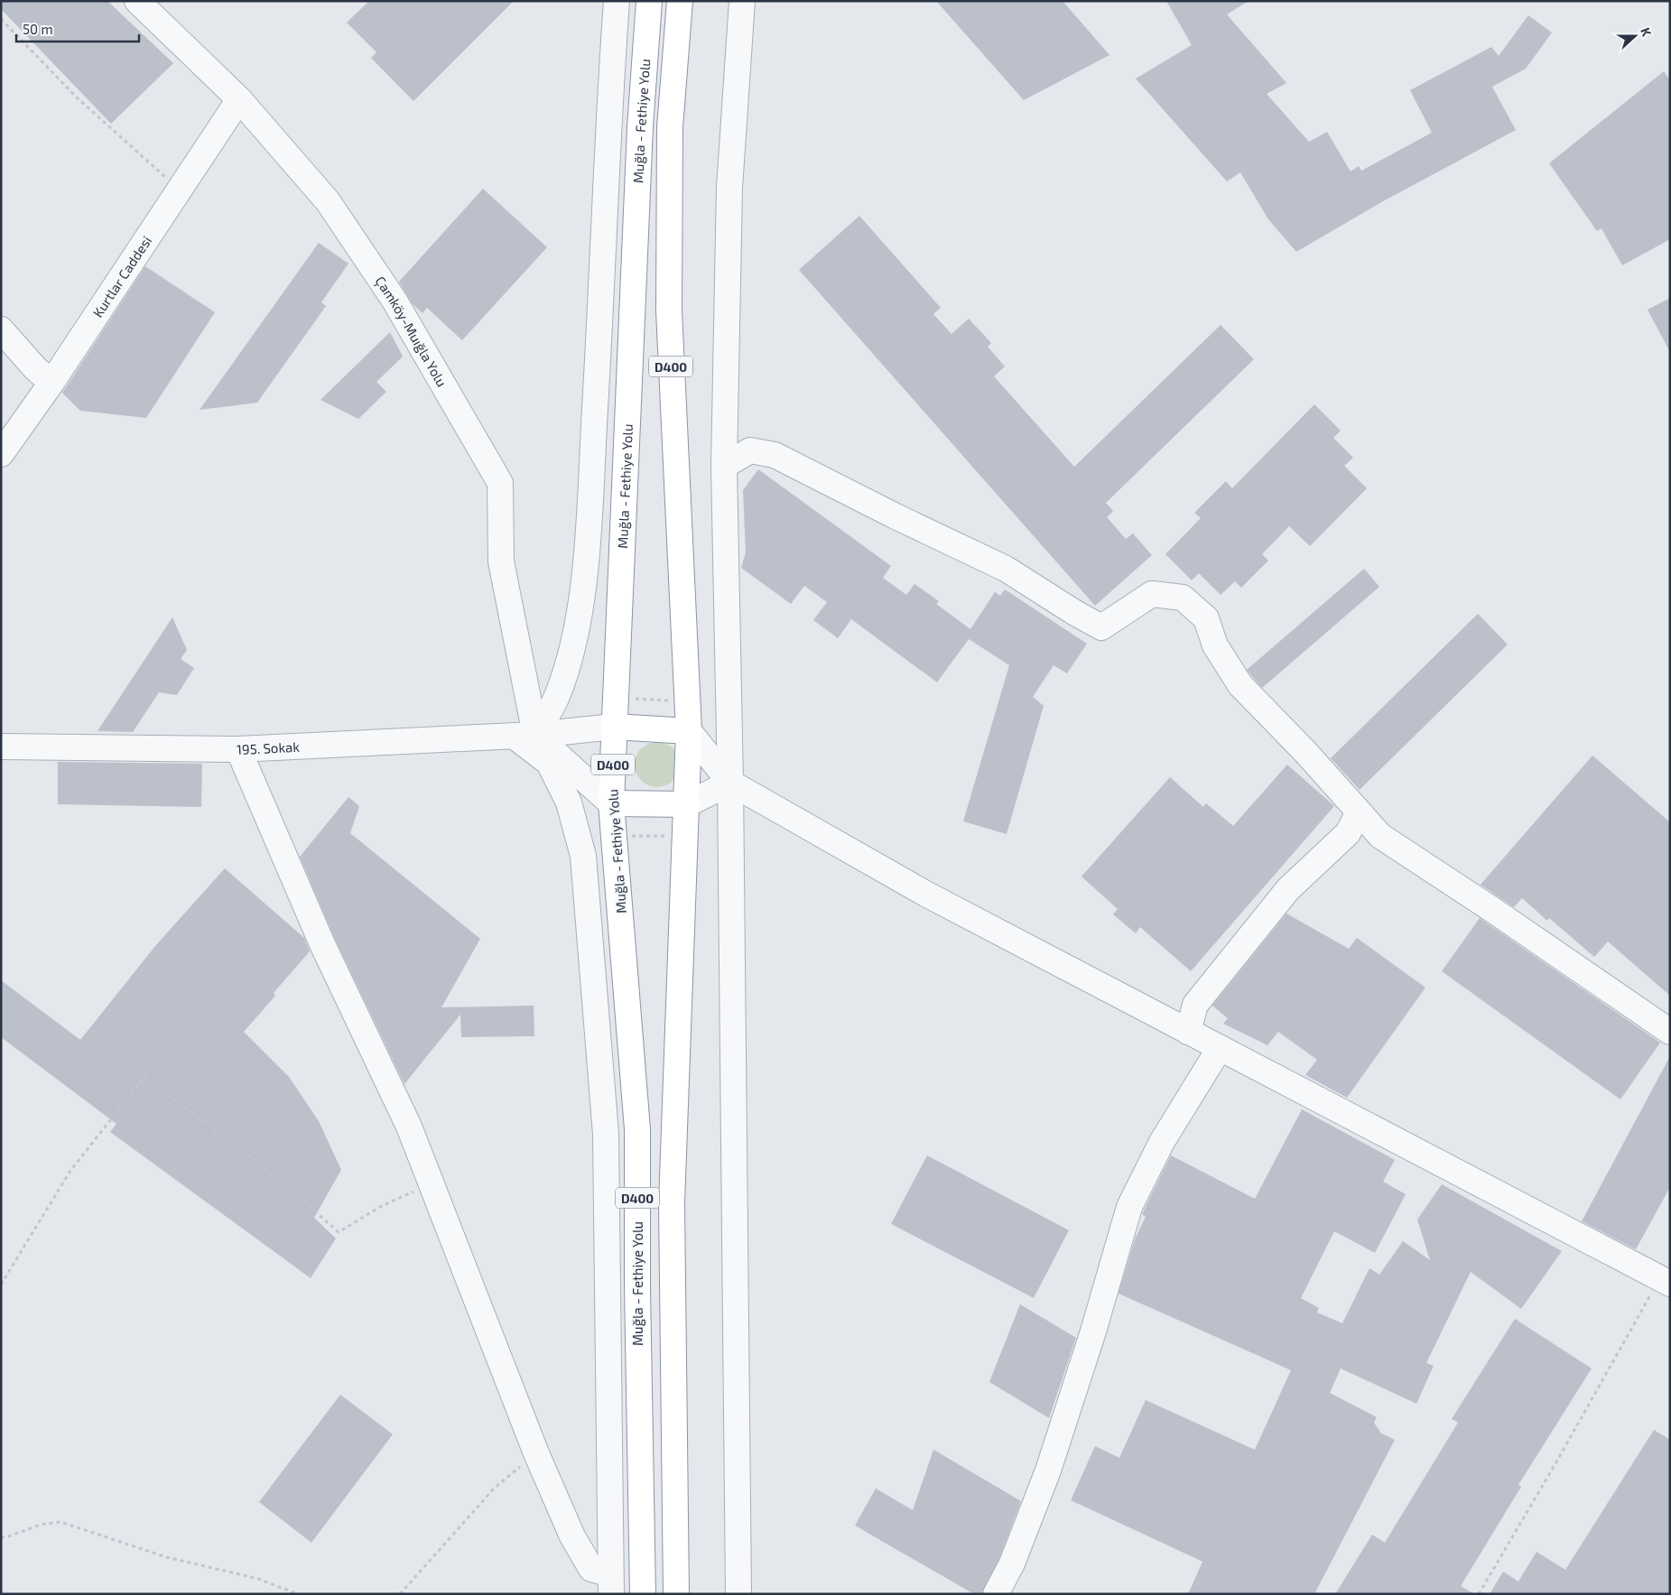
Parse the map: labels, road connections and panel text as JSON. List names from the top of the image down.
{
  "streets": {
    "highway": ["Muğla - Fethiye Yolu", "D400"],
    "street": ["Kurtlar Caddesi", "Çamköy-Muığla Yolu", "195. Sokak"]
  },
  "crossings": [
    ["Muğla - Fethiye Yolu", "195. Sokak"],
    ["Kurtlar Caddesi", "Çamköy-Muığla Yolu"],
    ["Çamköy-Muığla Yolu", "195. Sokak"]
  ],
  "scale_bar": "50 m",
  "north": "right"
}
